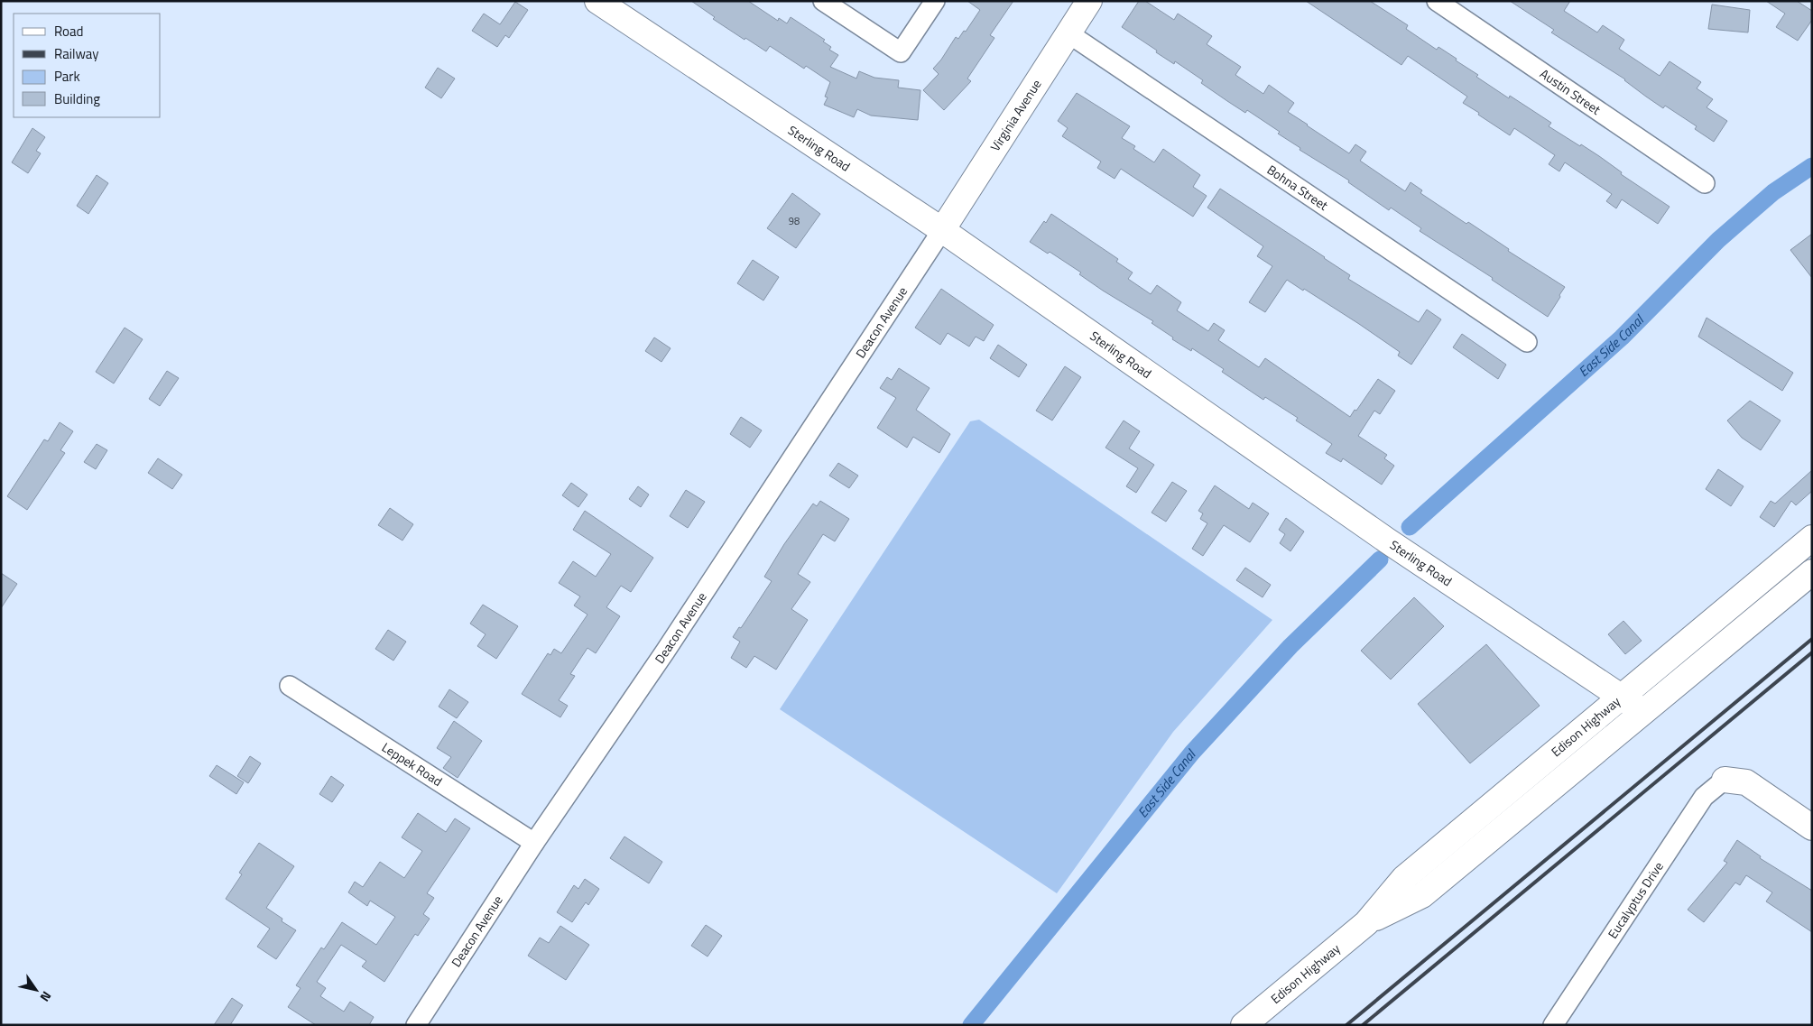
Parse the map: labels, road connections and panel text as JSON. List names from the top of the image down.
{
  "streets": {
    "street": [
      "Austin Street",
      "Virginia Avenue",
      "Sterling Road",
      "Bohna Street",
      "Deacon Avenue",
      "Edison Highway",
      "Leppek Road",
      "Eucalyptus Drive"
    ]
  },
  "crossings": [
    ["Virginia Avenue", "Sterling Road"],
    ["Virginia Avenue", "Bohna Street"],
    ["Virginia Avenue", "Deacon Avenue"],
    ["Sterling Road", "Deacon Avenue"],
    ["Sterling Road", "Edison Highway"],
    ["Deacon Avenue", "Leppek Road"]
  ],
  "water": ["East Side Canal"],
  "house_numbers": ["98"],
  "legend": [
    "Road",
    "Railway",
    "Park",
    "Building"
  ],
  "north": "bottom right"
}
